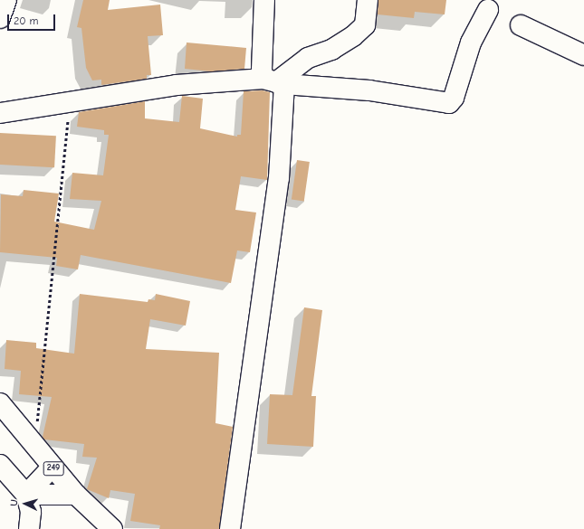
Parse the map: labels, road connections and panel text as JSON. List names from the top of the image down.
{
  "streets": {
    "street": ["249"]
  },
  "scale_bar": "20 m",
  "north": "left"
}
